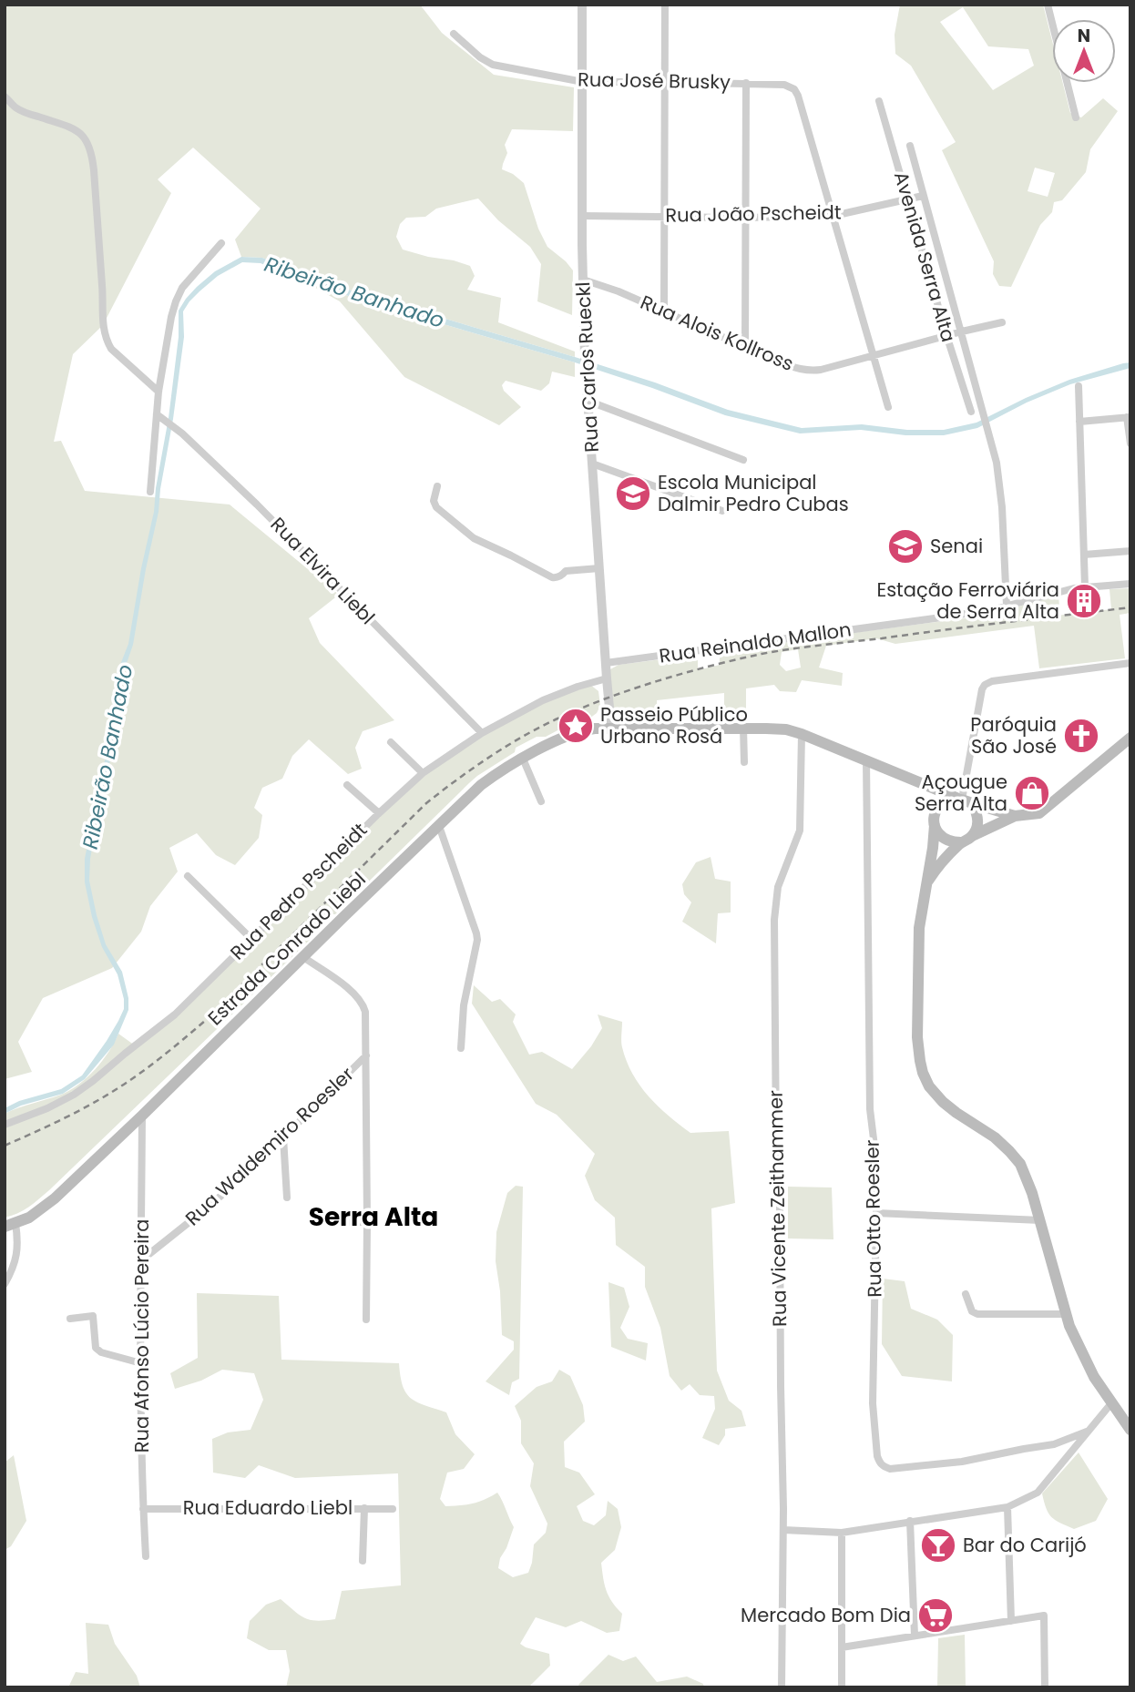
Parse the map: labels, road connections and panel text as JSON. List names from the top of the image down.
{
  "streets": {
    "main road": ["Estrada Conrado Liebl"],
    "street": [
      "Rua José Brusky",
      "Rua João Pscheidt",
      "Avenida Serra Alta",
      "Rua Alois Kollross",
      "Rua Carlos Rueckl",
      "Rua Elvira Liebl",
      "Rua Reinaldo Mallon",
      "Rua Pedro Pscheidt",
      "Rua Waldemiro Roesler",
      "Rua Vicente Zeithammer",
      "Rua Otto Roesler",
      "Rua Afonso Lúcio Pereira",
      "Rua Eduardo Liebl"
    ]
  },
  "crossings": [
    ["Rua José Brusky", "Rua João Pscheidt"],
    ["Rua José Brusky", "Rua Carlos Rueckl"],
    ["Rua João Pscheidt", "Avenida Serra Alta"],
    ["Rua João Pscheidt", "Rua Carlos Rueckl"],
    ["Avenida Serra Alta", "Rua Alois Kollross"],
    ["Avenida Serra Alta", "Rua Reinaldo Mallon"],
    ["Rua Alois Kollross", "Rua Carlos Rueckl"],
    ["Rua Carlos Rueckl", "Rua Reinaldo Mallon"],
    ["Rua Carlos Rueckl", "Rua Pedro Pscheidt"],
    ["Rua Carlos Rueckl", "Estrada Conrado Liebl"],
    ["Rua Elvira Liebl", "Rua Pedro Pscheidt"],
    ["Estrada Conrado Liebl", "Rua Vicente Zeithammer"],
    ["Estrada Conrado Liebl", "Rua Otto Roesler"],
    ["Estrada Conrado Liebl", "Rua Afonso Lúcio Pereira"],
    ["Rua Waldemiro Roesler", "Rua Afonso Lúcio Pereira"],
    ["Rua Afonso Lúcio Pereira", "Rua Eduardo Liebl"]
  ],
  "districts": ["Serra Alta"],
  "water": ["Ribeirão Banhado"],
  "places": {
    "school or university": ["Escola Municipal Dalmir Pedro Cubas", "Senai"],
    "building": ["Estação Ferroviária de Serra Alta"],
    "place": ["Passeio Público Urbano Rosá"],
    "church": ["Paróquia São José"],
    "shop": ["Açougue Serra Alta"],
    "bar": ["Bar do Carijó"],
    "supermarket": ["Mercado Bom Dia"]
  },
  "north": "top"
}
